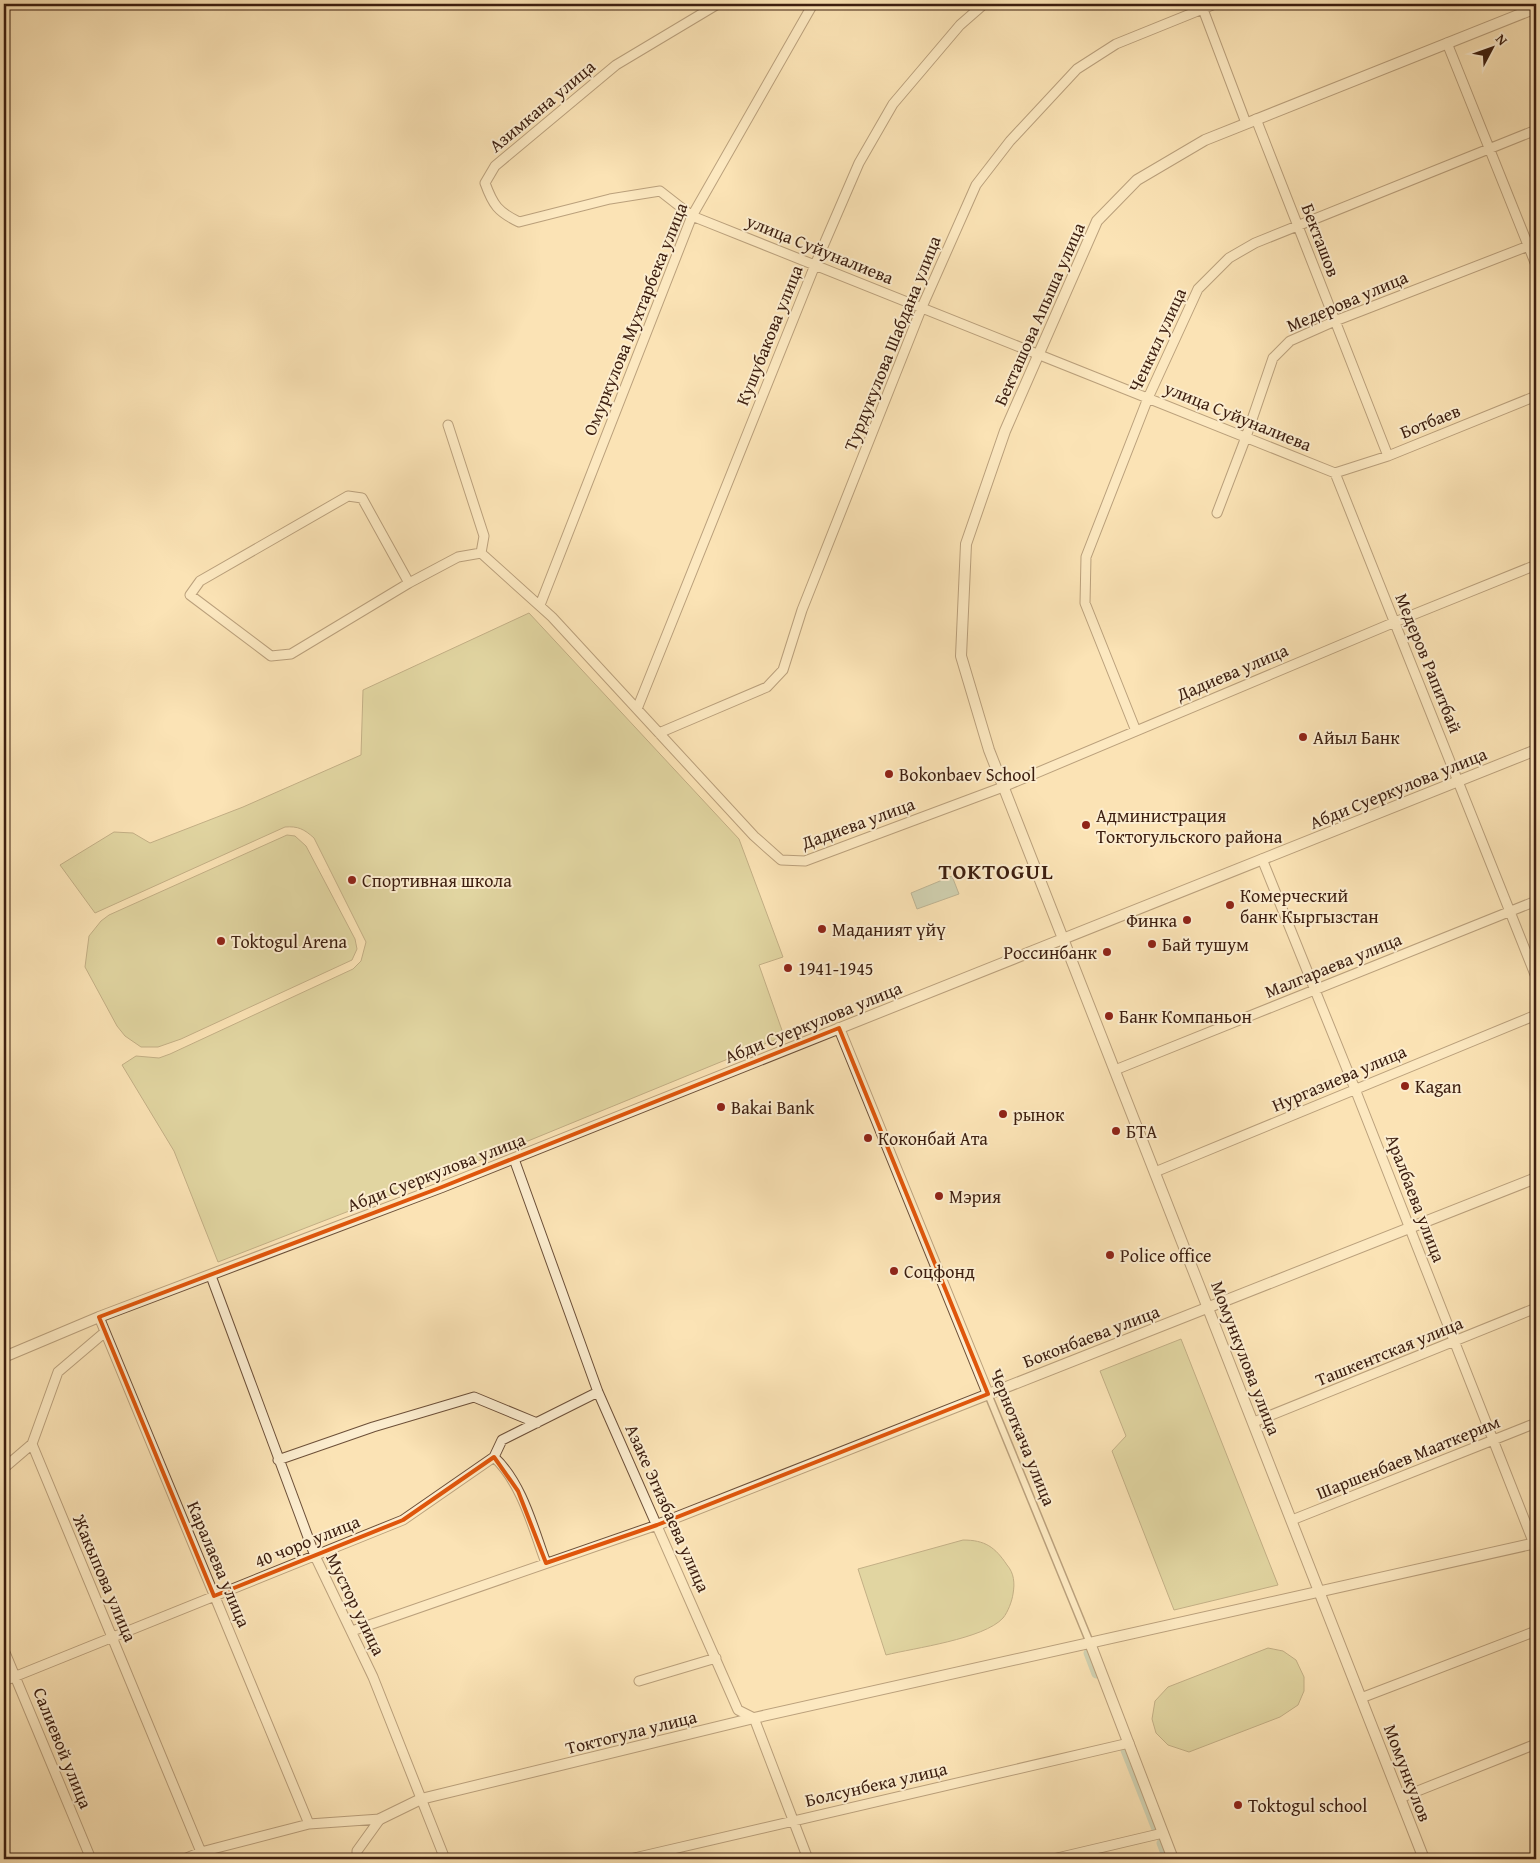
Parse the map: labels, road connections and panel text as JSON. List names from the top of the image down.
{
  "streets": {
    "street": [
      "Азимкана улица",
      "Бекташов",
      "улица Суйуналиева",
      "Медерова улица",
      "Бекташова Апыша улица",
      "Омуркулова Мухтарбека улица",
      "Кушубакова улица",
      "Ченкил улица",
      "Турдукулова Шабдана улица",
      "Ботбаев",
      "Медеров Рапитбай",
      "Дадиева улица",
      "Абди Суеркулова улица",
      "Малгараева улица",
      "Нургазиева улица",
      "Аралбаева улица",
      "Боконбаева улица",
      "Ташкентская улица",
      "Момункулова улица",
      "Черноткача улица",
      "Шаршенбаев Мааткерим",
      "Азаке Эгизбаева улица",
      "40 чоро улица",
      "Каралаева улица",
      "Жакыпова улица",
      "Мустор улица",
      "Токтогула улица",
      "Салиевой улица",
      "Момункулов",
      "Болсунбека улица"
    ]
  },
  "crossings": [
    ["Азимкана улица", "улица Суйуналиева"],
    ["Бекташов", "Медерова улица"],
    ["Бекташов", "Бекташова Апыша улица"],
    ["Бекташов", "Ченкил улица"],
    ["Бекташов", "Турдукулова Шабдана улица"],
    ["Бекташов", "Ботбаев"],
    ["улица Суйуналиева", "Медерова улица"],
    ["улица Суйуналиева", "Бекташова Апыша улица"],
    ["улица Суйуналиева", "Омуркулова Мухтарбека улица"],
    ["улица Суйуналиева", "Кушубакова улица"],
    ["улица Суйуналиева", "Ченкил улица"],
    ["улица Суйуналиева", "Турдукулова Шабдана улица"],
    ["улица Суйуналиева", "Ботбаев"],
    ["улица Суйуналиева", "Медеров Рапитбай"],
    ["Бекташова Апыша улица", "Момункулова улица"],
    ["Омуркулова Мухтарбека улица", "Дадиева улица"],
    ["Кушубакова улица", "Дадиева улица"],
    ["Ченкил улица", "Дадиева улица"],
    ["Турдукулова Шабдана улица", "Дадиева улица"],
    ["Ботбаев", "Медеров Рапитбай"],
    ["Медеров Рапитбай", "Дадиева улица"],
    ["Медеров Рапитбай", "Абди Суеркулова улица"],
    ["Медеров Рапитбай", "Малгараева улица"],
    ["Дадиева улица", "Момункулова улица"],
    ["Абди Суеркулова улица", "Аралбаева улица"],
    ["Абди Суеркулова улица", "Момункулова улица"],
    ["Абди Суеркулова улица", "Черноткача улица"],
    ["Абди Суеркулова улица", "Азаке Эгизбаева улица"],
    ["Абди Суеркулова улица", "Каралаева улица"],
    ["Абди Суеркулова улица", "Мустор улица"],
    ["Малгараева улица", "Аралбаева улица"],
    ["Малгараева улица", "Момункулова улица"],
    ["Нургазиева улица", "Аралбаева улица"],
    ["Нургазиева улица", "Момункулова улица"],
    ["Аралбаева улица", "Боконбаева улица"],
    ["Аралбаева улица", "Ташкентская улица"],
    ["Аралбаева улица", "Шаршенбаев Мааткерим"],
    ["Аралбаева улица", "Токтогула улица"],
    ["Боконбаева улица", "Момункулова улица"],
    ["Боконбаева улица", "Черноткача улица"],
    ["Боконбаева улица", "Азаке Эгизбаева улица"],
    ["Ташкентская улица", "Момункулова улица"],
    ["Момункулова улица", "Шаршенбаев Мааткерим"],
    ["Момункулова улица", "Токтогула улица"],
    ["Момункулова улица", "Момункулов"],
    ["Черноткача улица", "Токтогула улица"],
    ["Черноткача улица", "Болсунбека улица"],
    ["Азаке Эгизбаева улица", "40 чоро улица"],
    ["Азаке Эгизбаева улица", "Токтогула улица"],
    ["40 чоро улица", "Каралаева улица"],
    ["40 чоро улица", "Жакыпова улица"],
    ["40 чоро улица", "Мустор улица"],
    ["40 чоро улица", "Салиевой улица"],
    ["Каралаева улица", "Токтогула улица"],
    ["Жакыпова улица", "Токтогула улица"],
    ["Мустор улица", "Токтогула улица"]
  ],
  "districts": ["TOKTOGUL"],
  "places": [
    "Айыл Банк",
    "Bokonbaev School",
    "Администрация Токтогульского района",
    "Спортивная школа",
    "Комерческий банк Кыргызстан",
    "Финка",
    "Маданият үйү",
    "Toktogul Arena",
    "Бай тушум",
    "Россинбанк",
    "1941-1945",
    "Банк Компаньон",
    "Kagan",
    "Bakai Bank",
    "рынок",
    "БТА",
    "Коконбай Ата",
    "Мэрия",
    "Police office",
    "Соцфонд",
    "Toktogul school"
  ],
  "north": "top right"
}
